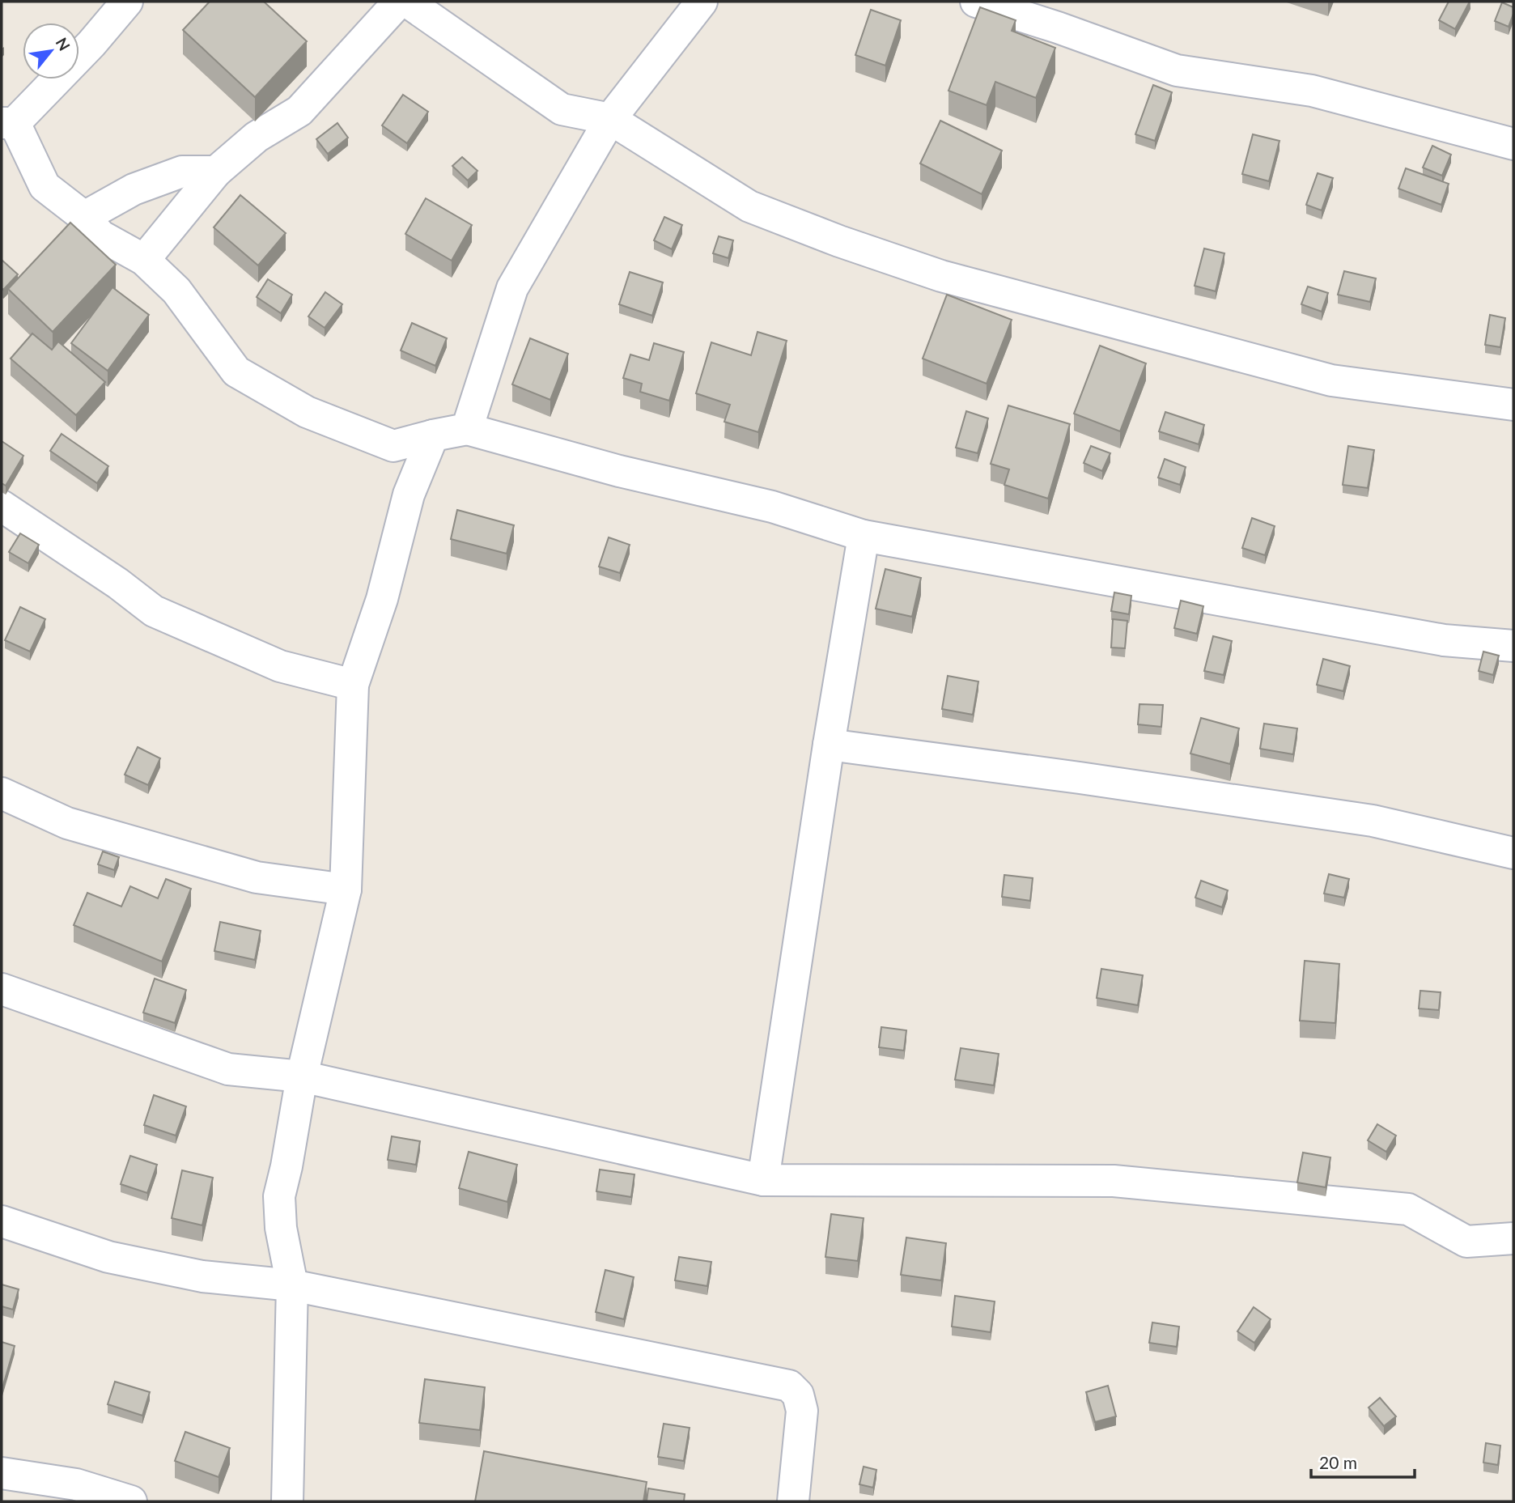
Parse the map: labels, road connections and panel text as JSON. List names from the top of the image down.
{
  "scale_bar": "20 m",
  "north": "top right"
}
